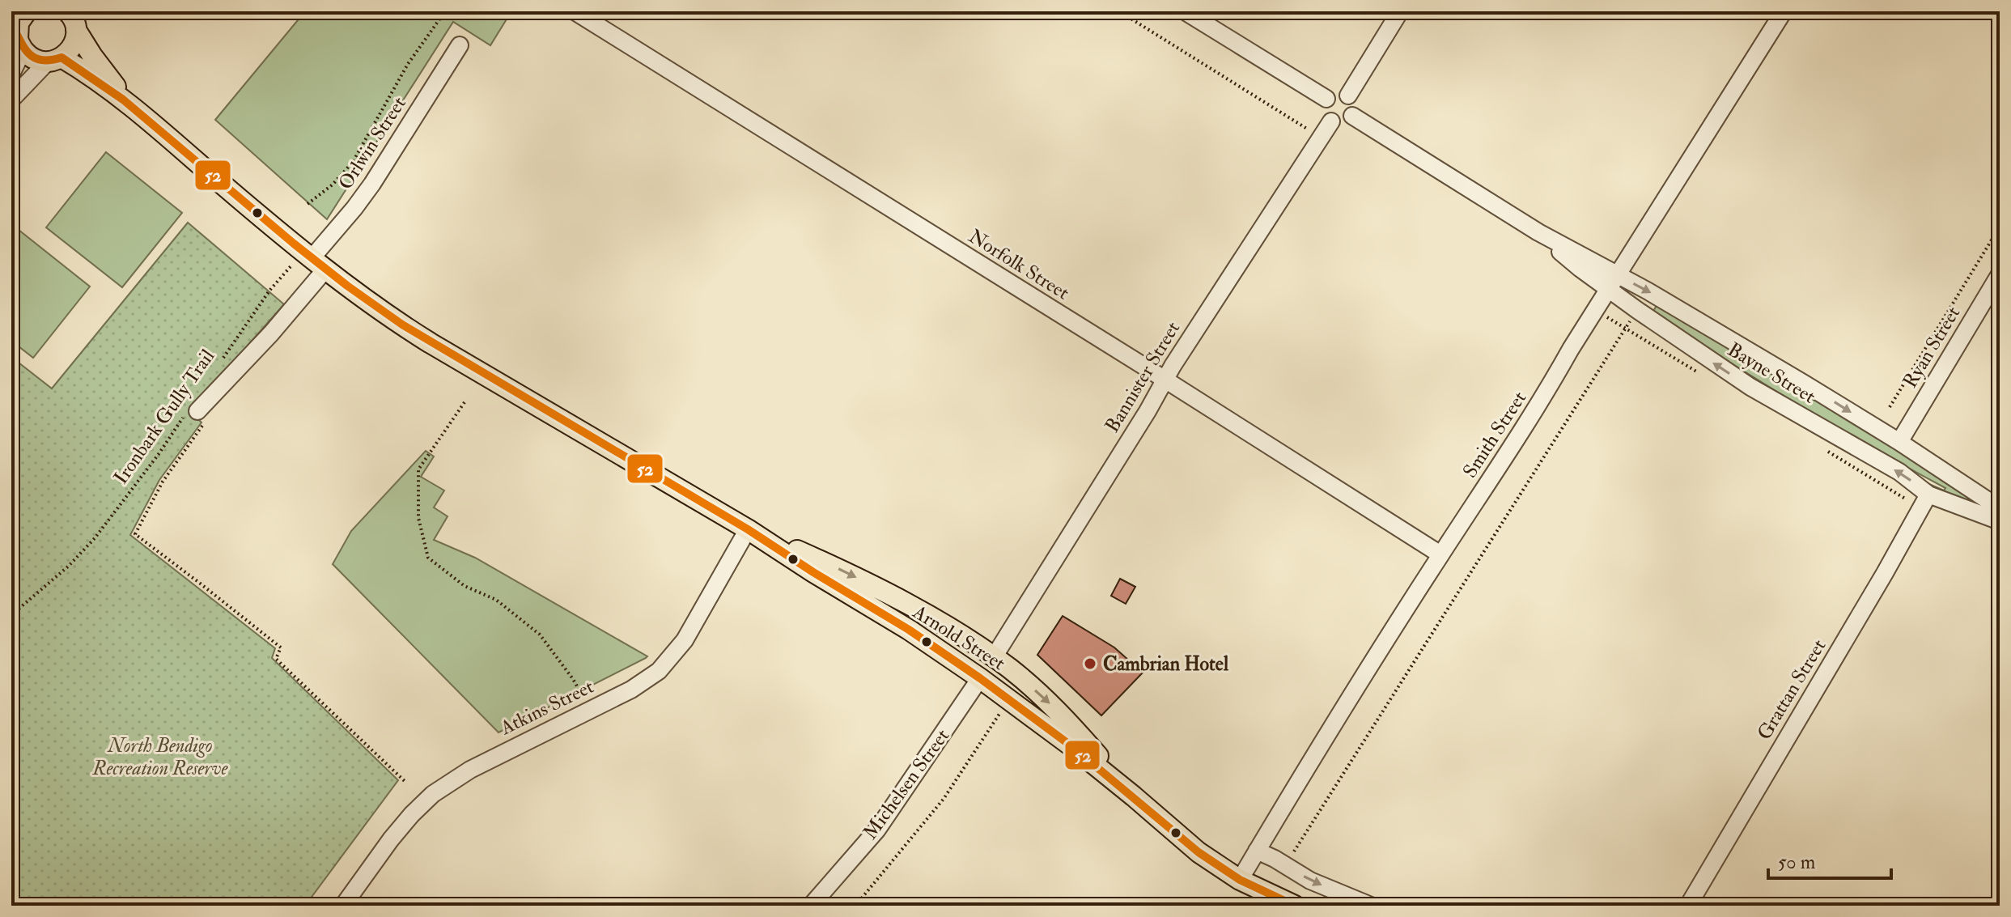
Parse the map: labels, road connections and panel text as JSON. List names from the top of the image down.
{
  "streets": {
    "main road": ["Arnold Street", "Michelsen Street"],
    "street": [
      "Orlwin Street",
      "Norfolk Street",
      "Ryan Street",
      "Bayne Street",
      "Bannister Street",
      "Smith Street",
      "Grattan Street",
      "Atkins Street"
    ],
    "path": ["Ironbark Gully Trail"]
  },
  "crossings": [
    ["Orlwin Street", "Ironbark Gully Trail"],
    ["Orlwin Street", "Arnold Street"],
    ["Norfolk Street", "Bannister Street"],
    ["Norfolk Street", "Smith Street"],
    ["Ryan Street", "Bayne Street"],
    ["Bayne Street", "Bannister Street"],
    ["Bayne Street", "Smith Street"],
    ["Bayne Street", "Grattan Street"],
    ["Bannister Street", "Arnold Street"],
    ["Bannister Street", "Michelsen Street"],
    ["Ironbark Gully Trail", "Arnold Street"],
    ["Smith Street", "Arnold Street"],
    ["Arnold Street", "Atkins Street"],
    ["Arnold Street", "Michelsen Street"]
  ],
  "parks": ["North Bendigo Recreation Reserve"],
  "places": ["Cambrian Hotel"],
  "lines": ["transit line 52"],
  "scale_bar": "50 m"
}
